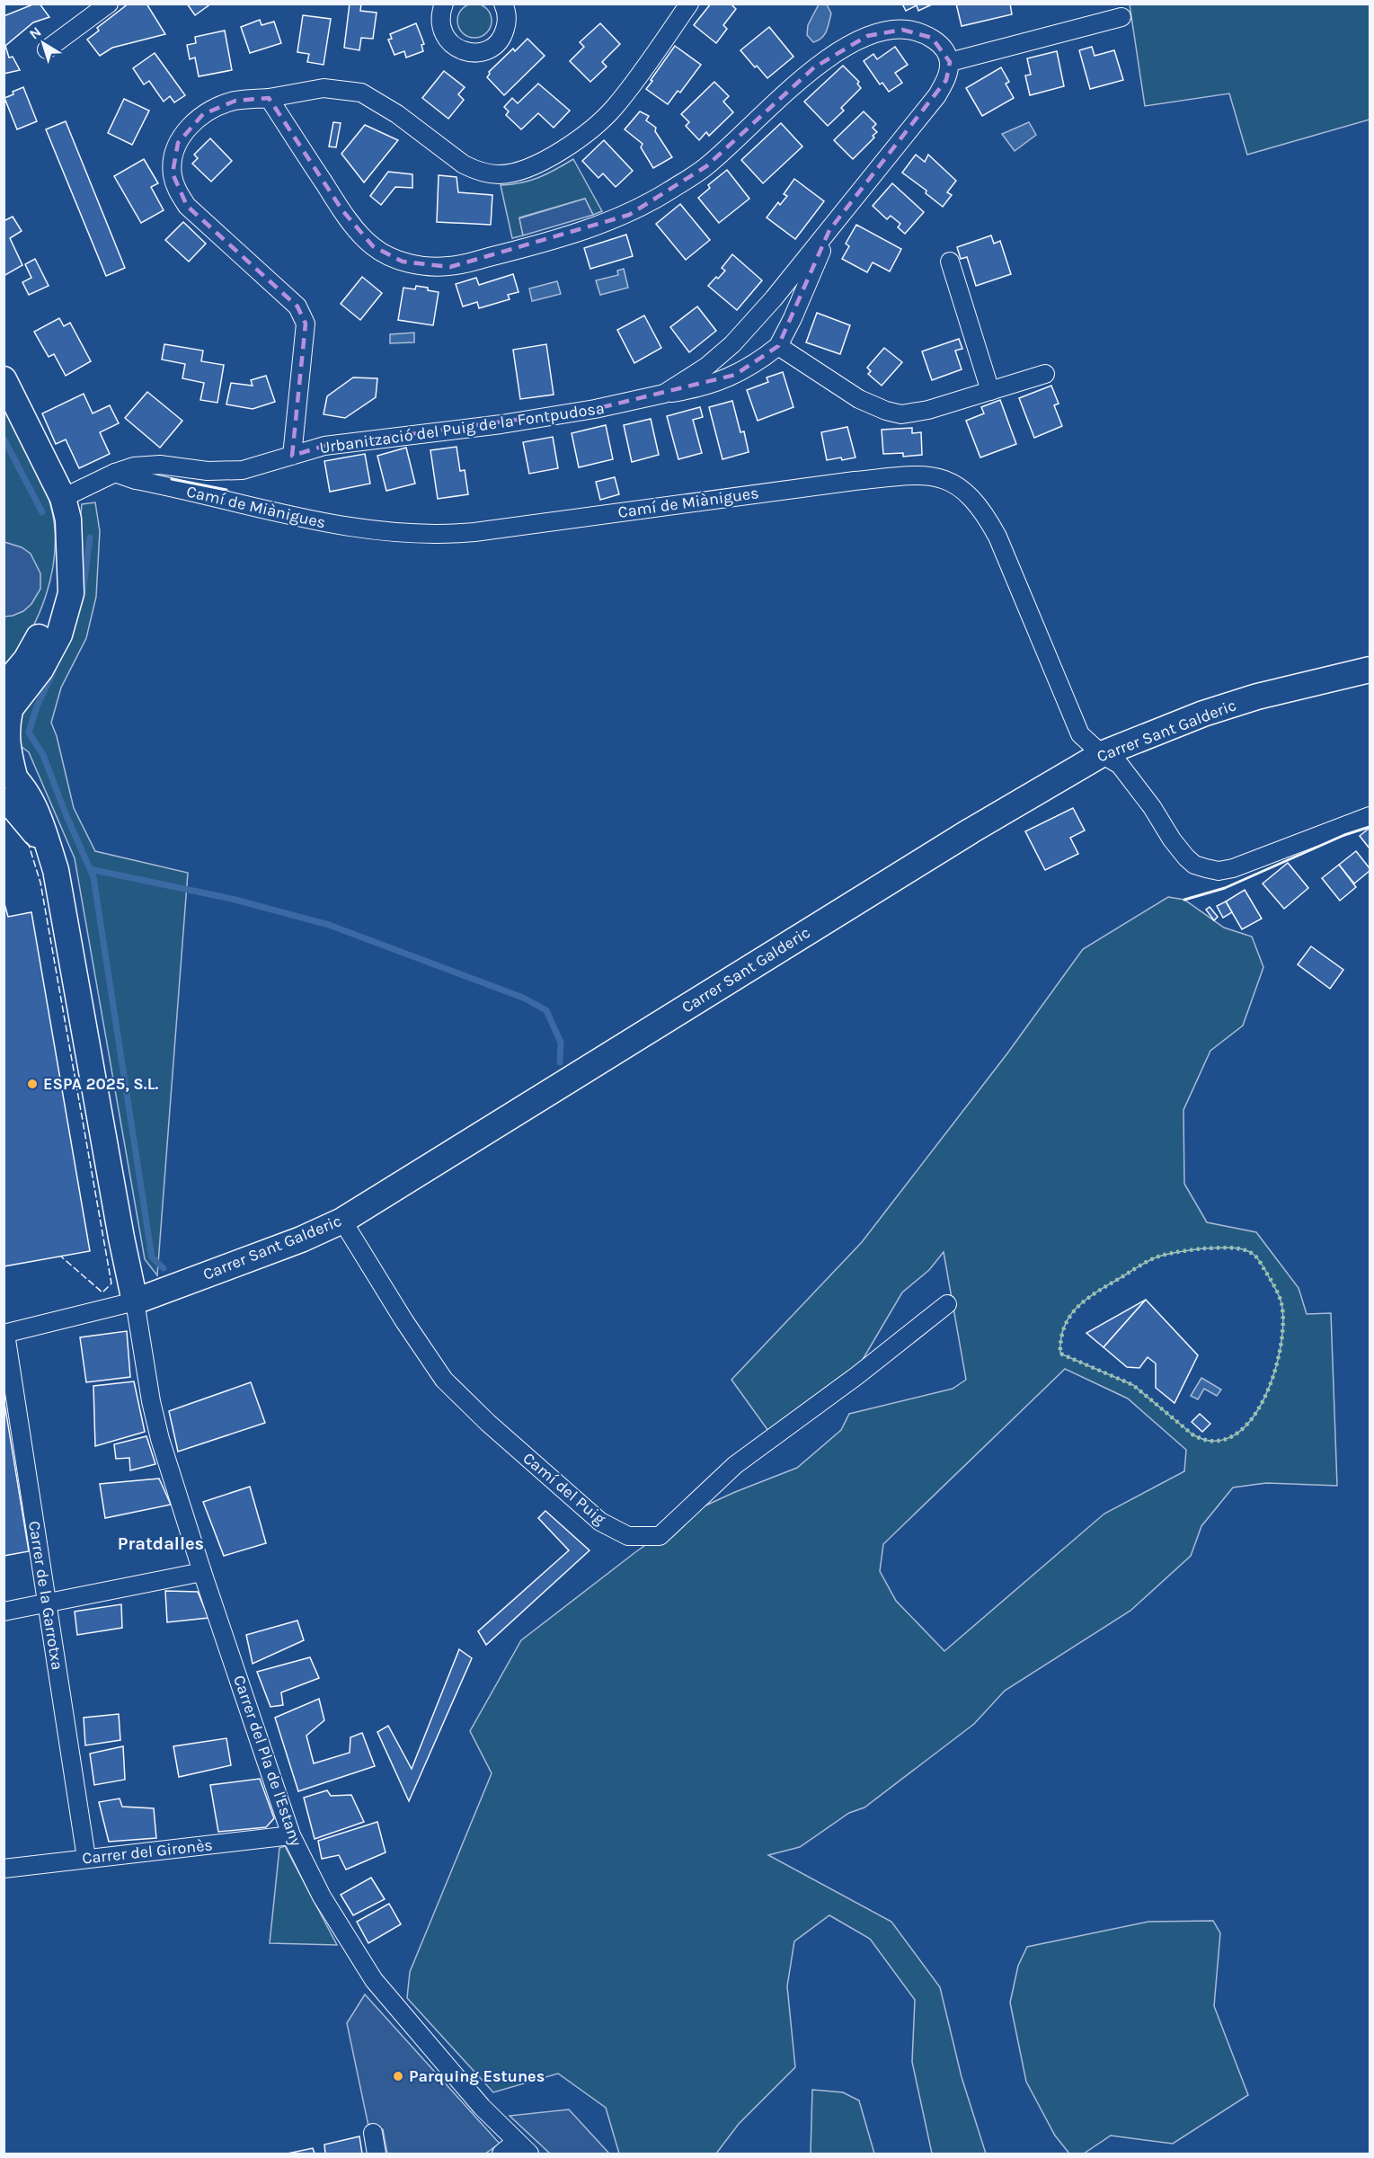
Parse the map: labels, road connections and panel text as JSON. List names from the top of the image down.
{
  "streets": {
    "street": [
      "Urbanització del Puig de la Fontpudosa",
      "Camí de Miànigues",
      "Carrer Sant Galderic",
      "Camí del Puig",
      "Carrer de la Garrotxa",
      "Carrer del Pla de l'Estany",
      "Carrer del Gironès"
    ]
  },
  "crossings": [
    ["Urbanització del Puig de la Fontpudosa", "Camí de Miànigues"],
    ["Camí de Miànigues", "Carrer Sant Galderic"],
    ["Carrer Sant Galderic", "Camí del Puig"],
    ["Carrer Sant Galderic", "Carrer del Pla de l'Estany"],
    ["Carrer de la Garrotxa", "Carrer del Gironès"],
    ["Carrer del Pla de l'Estany", "Carrer del Gironès"]
  ],
  "districts": ["Pratdalles"],
  "places": ["ESPA 2025, S.L.", "Parquing Estunes"],
  "north": "top left"
}
